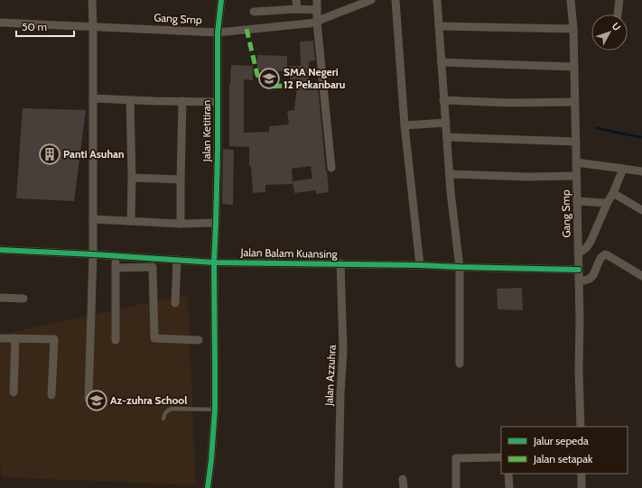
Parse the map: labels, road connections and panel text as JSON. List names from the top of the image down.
{
  "streets": {
    "street": [
      "Gang Smp",
      "Jalan Ketitiran",
      "Jalan Balam Kuansing",
      "Jalan Azzuhra"
    ]
  },
  "crossings": [
    ["Gang Smp", "Jalan Ketitiran"],
    ["Gang Smp", "Jalan Balam Kuansing"],
    ["Jalan Ketitiran", "Jalan Balam Kuansing"],
    ["Jalan Balam Kuansing", "Jalan Azzuhra"]
  ],
  "places": {
    "school or university": ["SMA Negeri 12 Pekanbaru", "Az-zuhra School"],
    "building": ["Panti Asuhan"]
  },
  "legend": ["Jalur sepeda", "Jalan setapak"],
  "scale_bar": "50 m",
  "north": "top right"
}
